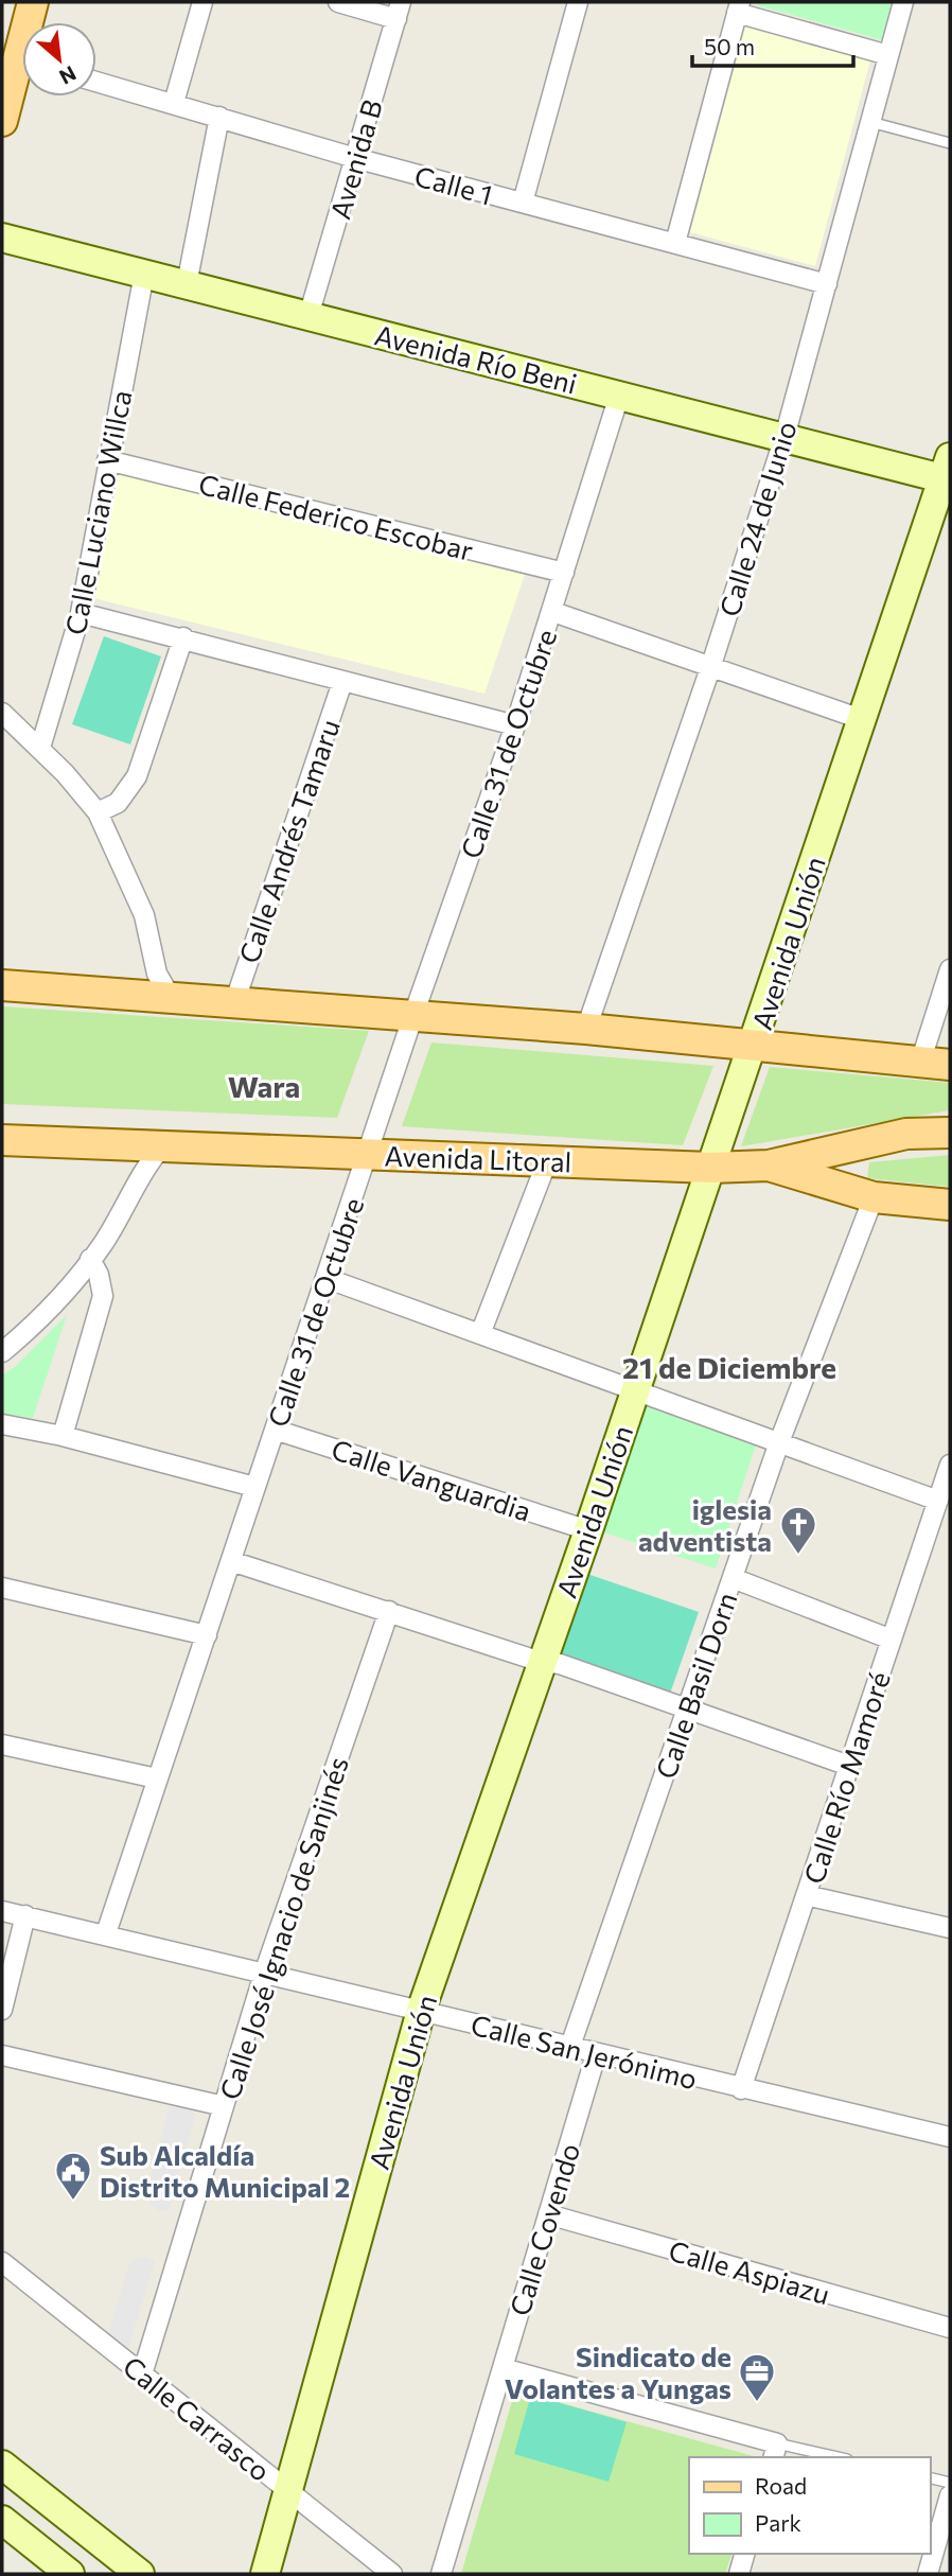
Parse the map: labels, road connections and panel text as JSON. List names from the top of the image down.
{
  "streets": {
    "main road": ["Avenida Litoral"],
    "street": [
      "Avenida B",
      "Calle 1",
      "Avenida Río Beni",
      "Calle Luciano Willca",
      "Calle Federico Escobar",
      "Calle 24 de Junio",
      "Calle 31 de Octubre",
      "Calle Andrés Tamaru",
      "Avenida Unión",
      "Calle Vanguardia",
      "Calle Basil Dorn",
      "Calle Río Mamoré",
      "Calle José Ignacio de Sanjinés",
      "Calle San Jerónimo",
      "Calle Covendo",
      "Calle Aspiazu",
      "Calle Carrasco"
    ]
  },
  "crossings": [
    ["Avenida B", "Calle 1"],
    ["Avenida B", "Avenida Río Beni"],
    ["Calle 1", "Calle 24 de Junio"],
    ["Avenida Río Beni", "Calle Luciano Willca"],
    ["Avenida Río Beni", "Calle 24 de Junio"],
    ["Avenida Río Beni", "Calle 31 de Octubre"],
    ["Avenida Río Beni", "Avenida Unión"],
    ["Calle Luciano Willca", "Calle Federico Escobar"],
    ["Calle Federico Escobar", "Calle 31 de Octubre"],
    ["Calle 31 de Octubre", "Avenida Litoral"],
    ["Calle 31 de Octubre", "Calle Vanguardia"],
    ["Calle 31 de Octubre", "Calle San Jerónimo"],
    ["Avenida Unión", "Avenida Litoral"],
    ["Avenida Unión", "Calle Vanguardia"],
    ["Avenida Unión", "Calle San Jerónimo"],
    ["Avenida Unión", "Calle Carrasco"],
    ["Calle Basil Dorn", "Calle San Jerónimo"],
    ["Calle Río Mamoré", "Calle San Jerónimo"],
    ["Calle José Ignacio de Sanjinés", "Calle San Jerónimo"],
    ["Calle José Ignacio de Sanjinés", "Calle Carrasco"],
    ["Calle San Jerónimo", "Calle Covendo"],
    ["Calle Covendo", "Calle Aspiazu"]
  ],
  "districts": ["Wara", "21 de Diciembre"],
  "places": {
    "church": ["iglesia adventista"],
    "public building": ["Sub Alcaldía Distrito Municipal 2"],
    "office": ["Sindicato de Volantes a Yungas"]
  },
  "legend": ["Road", "Park"],
  "scale_bar": "50 m",
  "north": "bottom right"
}
